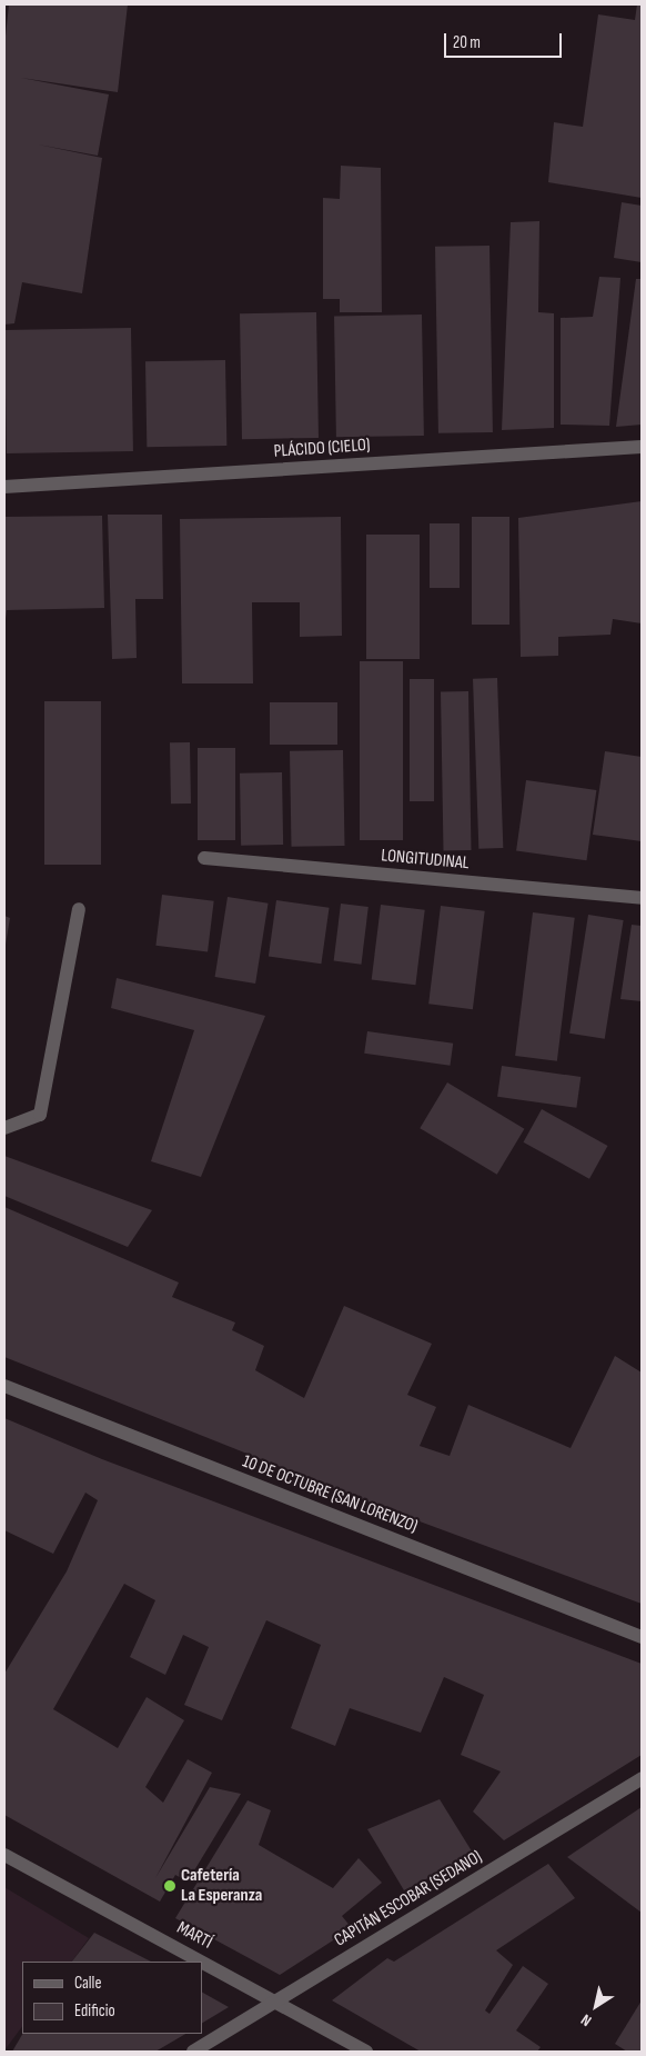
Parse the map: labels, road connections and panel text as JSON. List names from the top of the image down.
{
  "streets": {
    "street": [
      "PLÁCIDO (CIELO)",
      "LONGITUDINAL",
      "10 DE OCTUBRE (SAN LORENZO)",
      "CAPITÁN ESCOBAR (SEDANO)",
      "MARTÍ"
    ]
  },
  "crossings": [
    ["CAPITÁN ESCOBAR (SEDANO)", "MARTÍ"]
  ],
  "places": ["Cafetería La Esperanza"],
  "legend": ["Calle", "Edificio"],
  "scale_bar": "20 m",
  "north": "bottom left"
}
